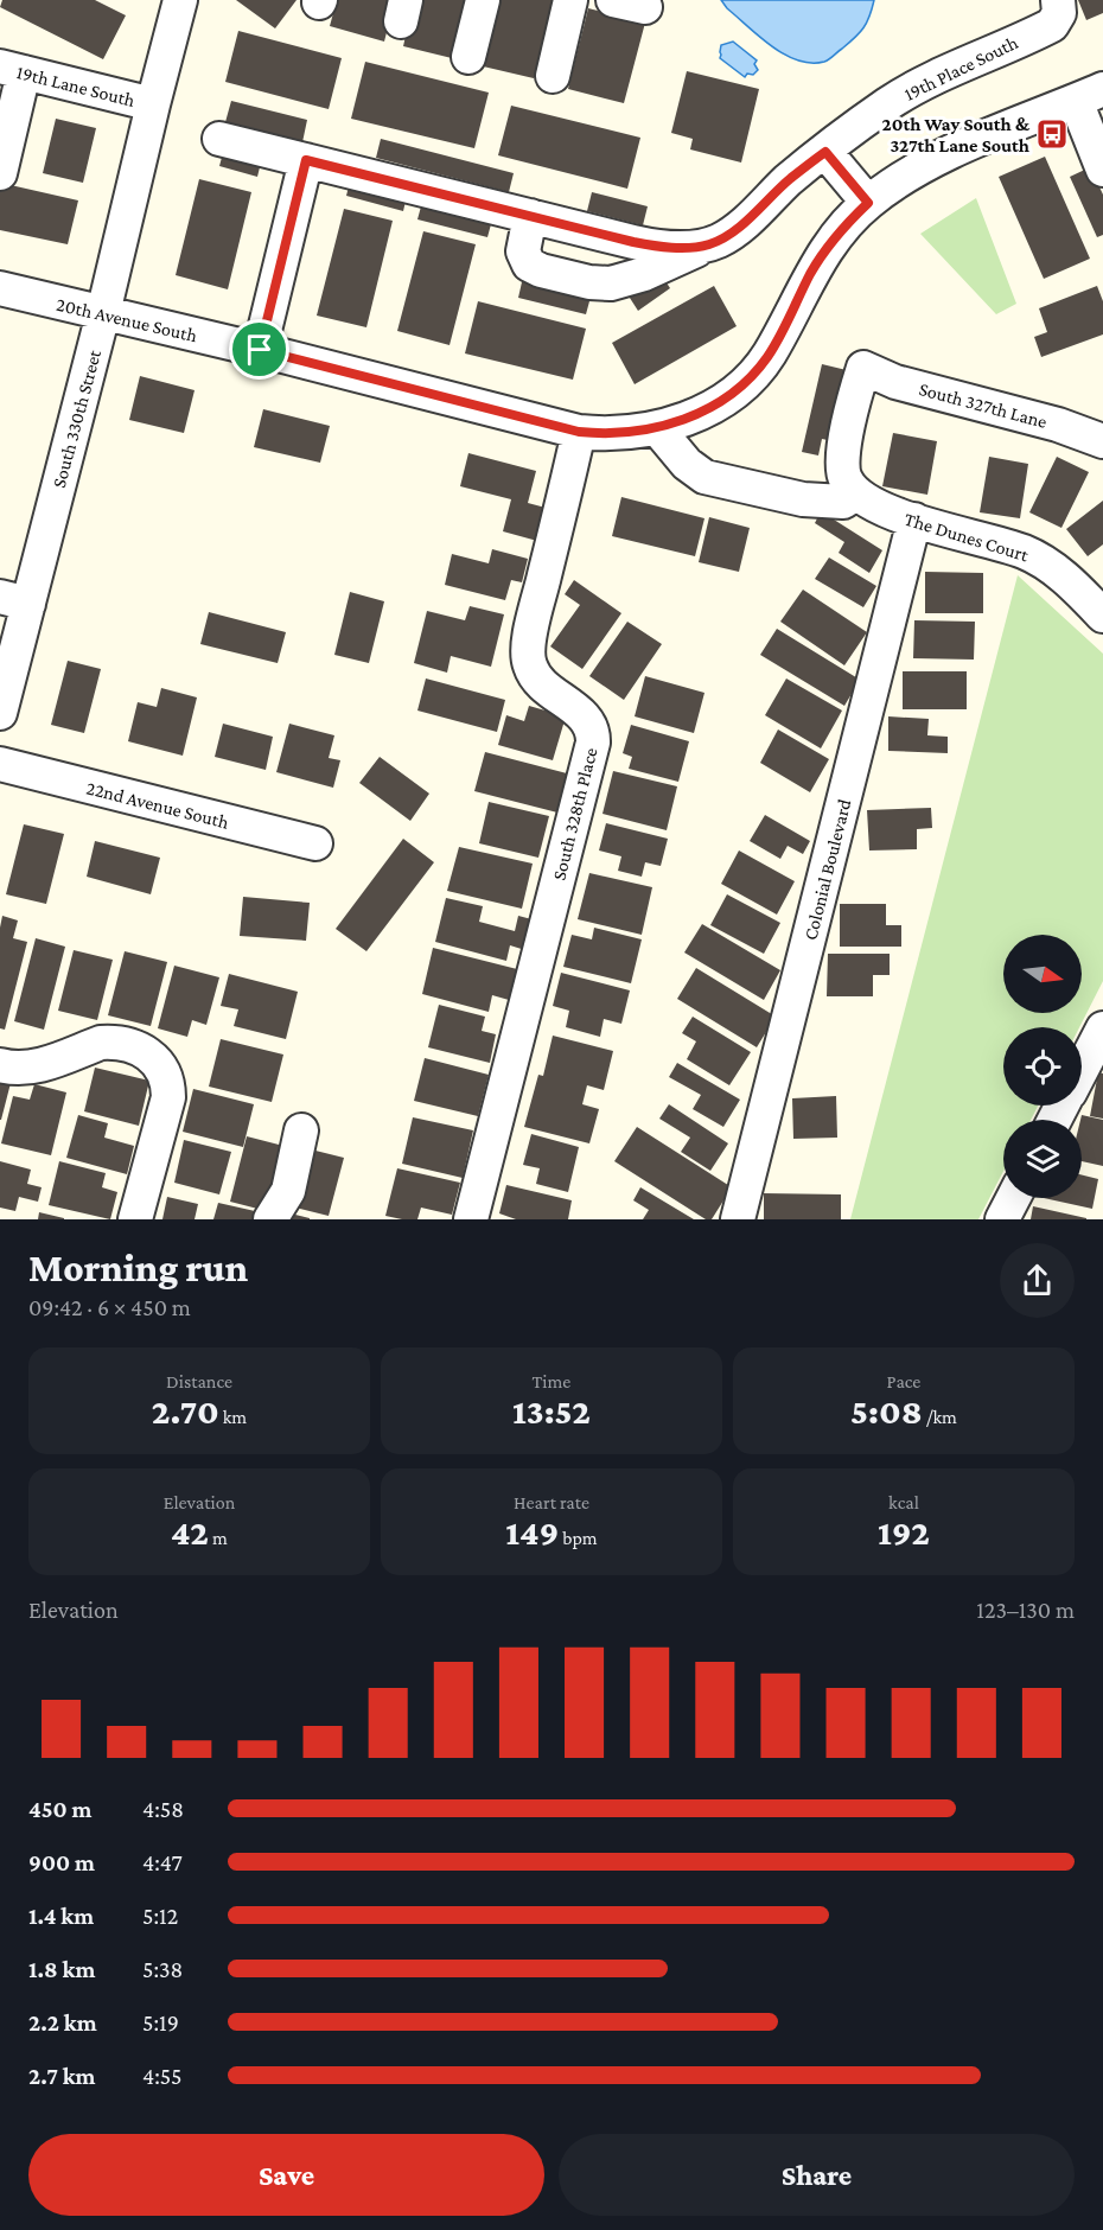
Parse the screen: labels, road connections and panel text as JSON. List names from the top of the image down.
{
  "streets": {
    "street": [
      "19th Place South",
      "19th Lane South",
      "20th Avenue South",
      "South 327th Lane",
      "South 330th Street",
      "The Dunes Court",
      "22nd Avenue South",
      "South 328th Place",
      "Colonial Boulevard"
    ]
  },
  "crossings": [
    ["19th Lane South", "South 330th Street"],
    ["20th Avenue South", "South 330th Street"],
    ["20th Avenue South", "South 328th Place"],
    ["South 327th Lane", "The Dunes Court"],
    ["The Dunes Court", "Colonial Boulevard"]
  ],
  "places": {
    "bus stop": ["20th Way South & 327th Lane South"]
  },
  "north": "right",
  "page": {
    "heading": ["Morning run", "09:42 · 6 × 450 m"],
    "stats": [
      ["Distance", "2.70 km"],
      ["Time", "13:52"],
      ["Pace", "5:08 /km"],
      ["Elevation", "42 m"],
      ["Heart rate", "149 bpm"],
      ["kcal", "192"]
    ],
    "chart": ["Elevation", "123–130 m"],
    "list": [
      {
        "name": "450 m",
        "note": "4:58"
      },
      {
        "name": "900 m",
        "note": "4:47"
      },
      {
        "name": "1.4 km",
        "note": "5:12"
      },
      {
        "name": "1.8 km",
        "note": "5:38"
      },
      {
        "name": "2.2 km",
        "note": "5:19"
      },
      {
        "name": "2.7 km",
        "note": "4:55"
      }
    ],
    "buttons": ["Save", "Share"]
  }
}
